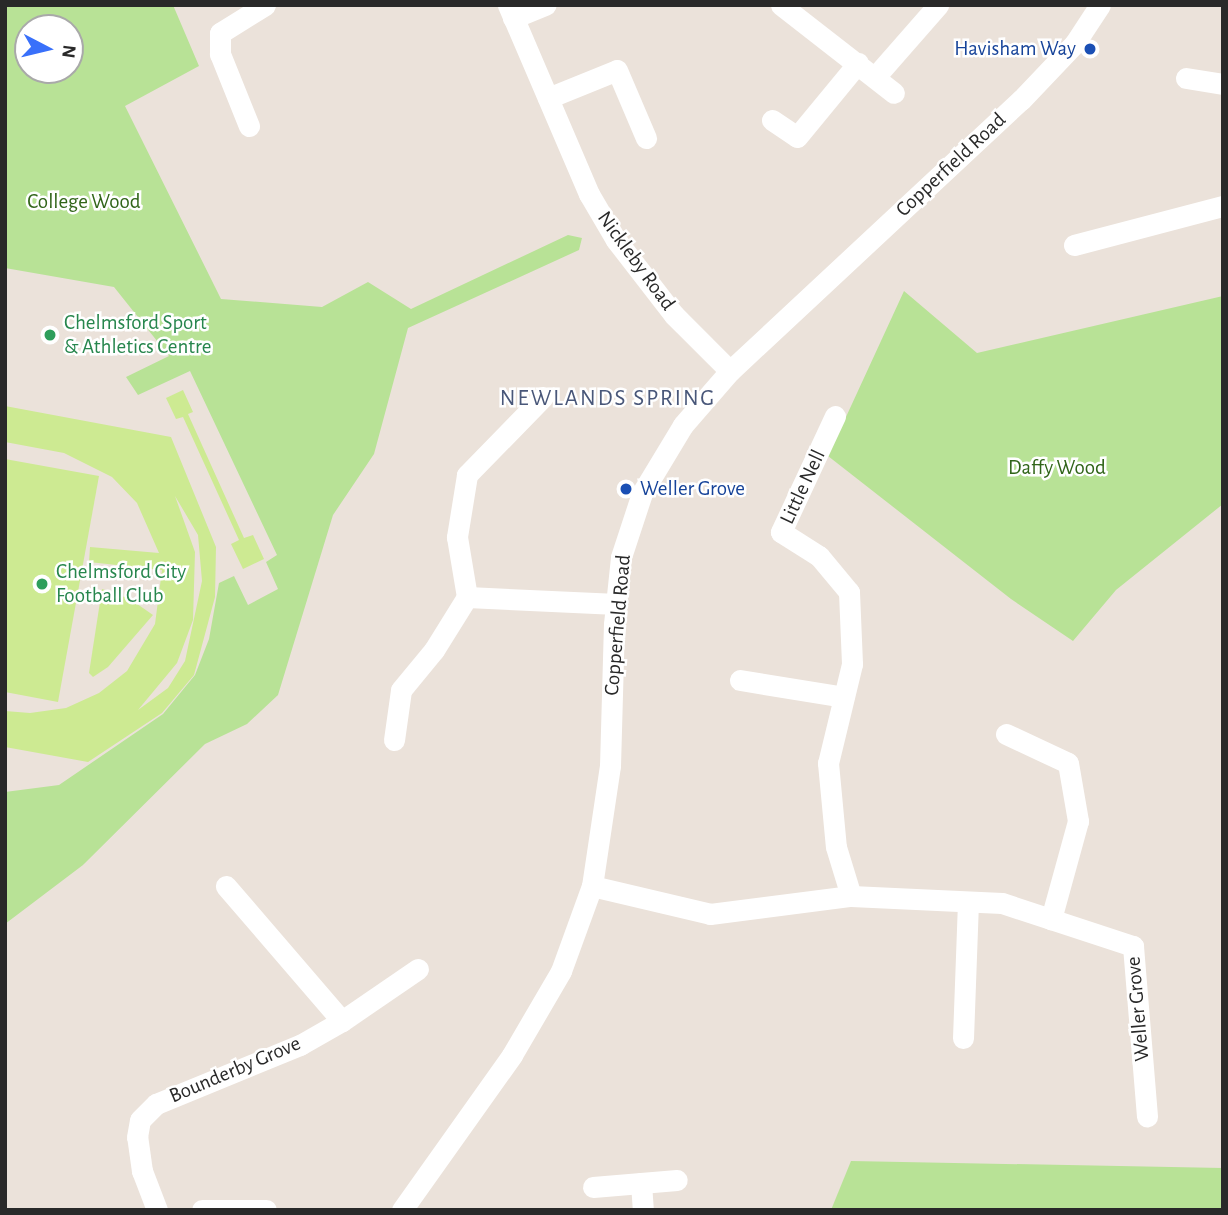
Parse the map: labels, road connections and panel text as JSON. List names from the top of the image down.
{
  "streets": {
    "street": [
      "Copperfield Road",
      "Nickleby Road",
      "Little Nell",
      "Weller Grove",
      "Bounderby Grove"
    ]
  },
  "crossings": [
    ["Copperfield Road", "Nickleby Road"],
    ["Copperfield Road", "Weller Grove"],
    ["Little Nell", "Weller Grove"]
  ],
  "districts": ["NEWLANDS SPRING"],
  "parks": ["College Wood", "Daffy Wood"],
  "places": [
    "Havisham Way",
    "Chelmsford Sport & Athletics Centre",
    "Weller Grove",
    "Chelmsford City Football Club"
  ],
  "north": "right"
}
